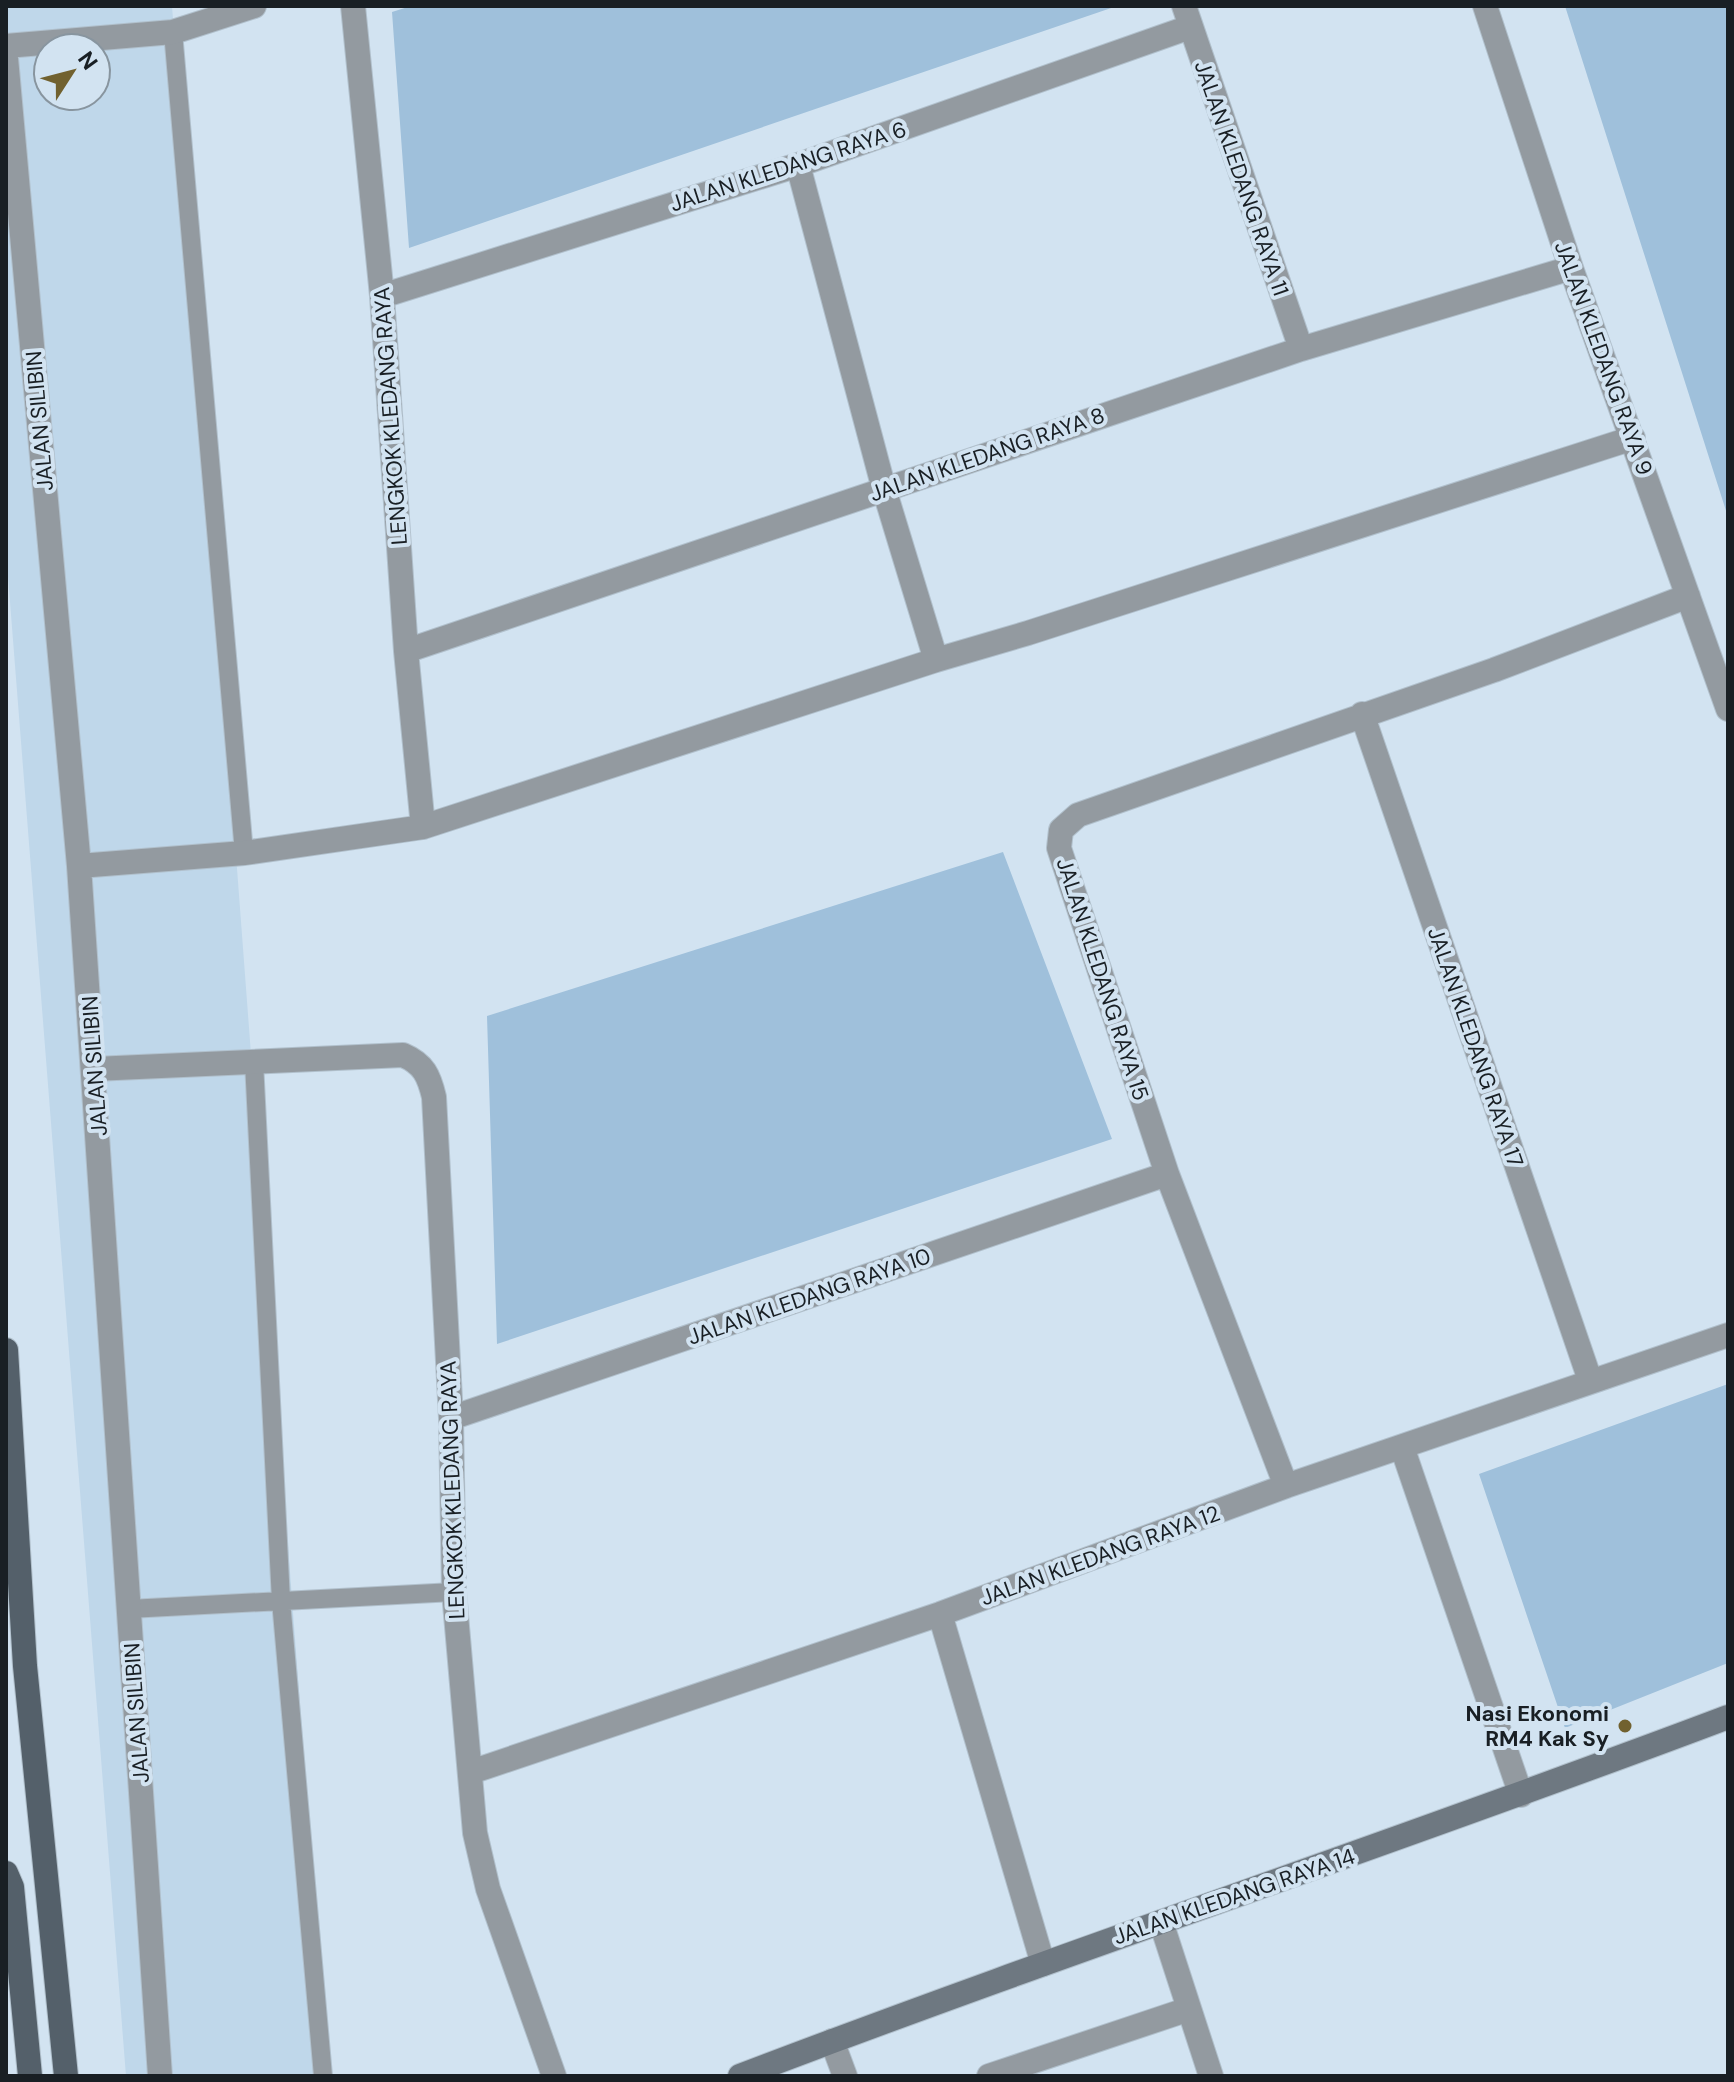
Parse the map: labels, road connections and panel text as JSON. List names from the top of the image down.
{
  "streets": {
    "street": [
      "JALAN KLEDANG RAYA 6",
      "JALAN KLEDANG RAYA 11",
      "JALAN KLEDANG RAYA 9",
      "LENGKOK KLEDANG RAYA",
      "JALAN SILIBIN",
      "JALAN KLEDANG RAYA 8",
      "JALAN KLEDANG RAYA 15",
      "JALAN KLEDANG RAYA 17",
      "JALAN KLEDANG RAYA 10",
      "JALAN KLEDANG RAYA 12",
      "JALAN KLEDANG RAYA 14"
    ]
  },
  "crossings": [
    ["JALAN KLEDANG RAYA 6", "JALAN KLEDANG RAYA 11"],
    ["JALAN KLEDANG RAYA 6", "LENGKOK KLEDANG RAYA"],
    ["JALAN KLEDANG RAYA 11", "JALAN KLEDANG RAYA 8"],
    ["JALAN KLEDANG RAYA 9", "JALAN KLEDANG RAYA 8"],
    ["JALAN KLEDANG RAYA 9", "JALAN KLEDANG RAYA 15"],
    ["LENGKOK KLEDANG RAYA", "JALAN SILIBIN"],
    ["LENGKOK KLEDANG RAYA", "JALAN KLEDANG RAYA 8"],
    ["LENGKOK KLEDANG RAYA", "JALAN KLEDANG RAYA 10"],
    ["LENGKOK KLEDANG RAYA", "JALAN KLEDANG RAYA 12"],
    ["JALAN KLEDANG RAYA 15", "JALAN KLEDANG RAYA 17"],
    ["JALAN KLEDANG RAYA 15", "JALAN KLEDANG RAYA 10"],
    ["JALAN KLEDANG RAYA 15", "JALAN KLEDANG RAYA 12"],
    ["JALAN KLEDANG RAYA 17", "JALAN KLEDANG RAYA 12"]
  ],
  "places": ["Nasi Ekonomi RM4 Kak Sy"],
  "north": "top right"
}
